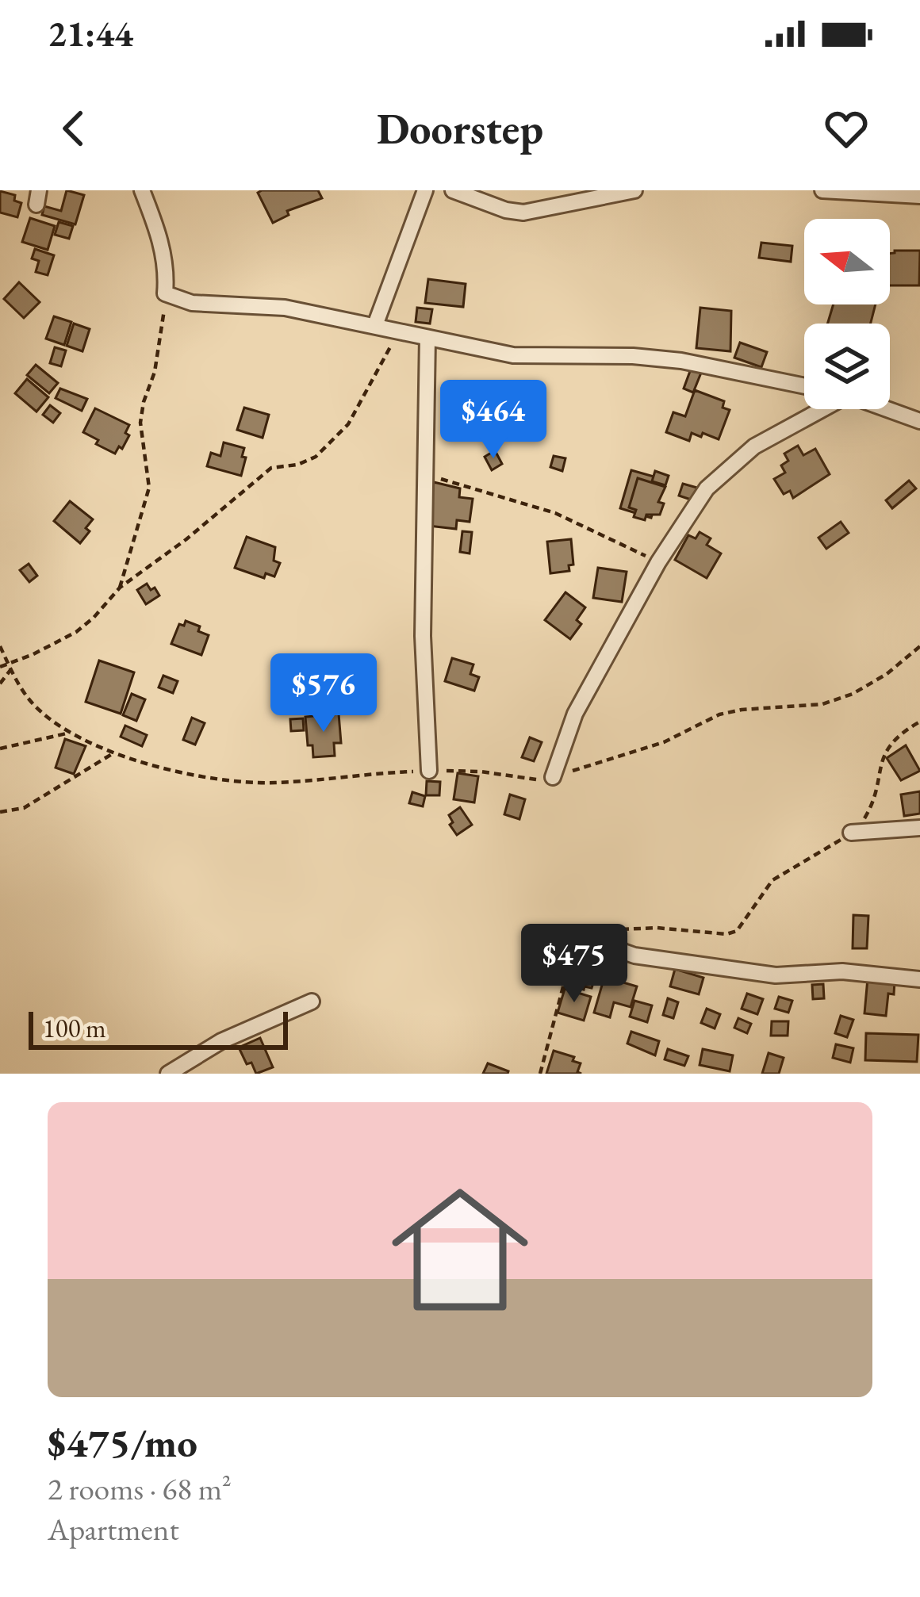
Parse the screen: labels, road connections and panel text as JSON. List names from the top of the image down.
{
  "scale_bar": "100 m",
  "north": "left",
  "page": {
    "status": "21:44",
    "header": "Doorstep",
    "price": ["$464", "$576", "$475"],
    "scale": "100 m",
    "list": [
      {
        "name": "$475/mo",
        "note": "2 rooms · 68 m² · Apartment"
      }
    ]
  }
}
